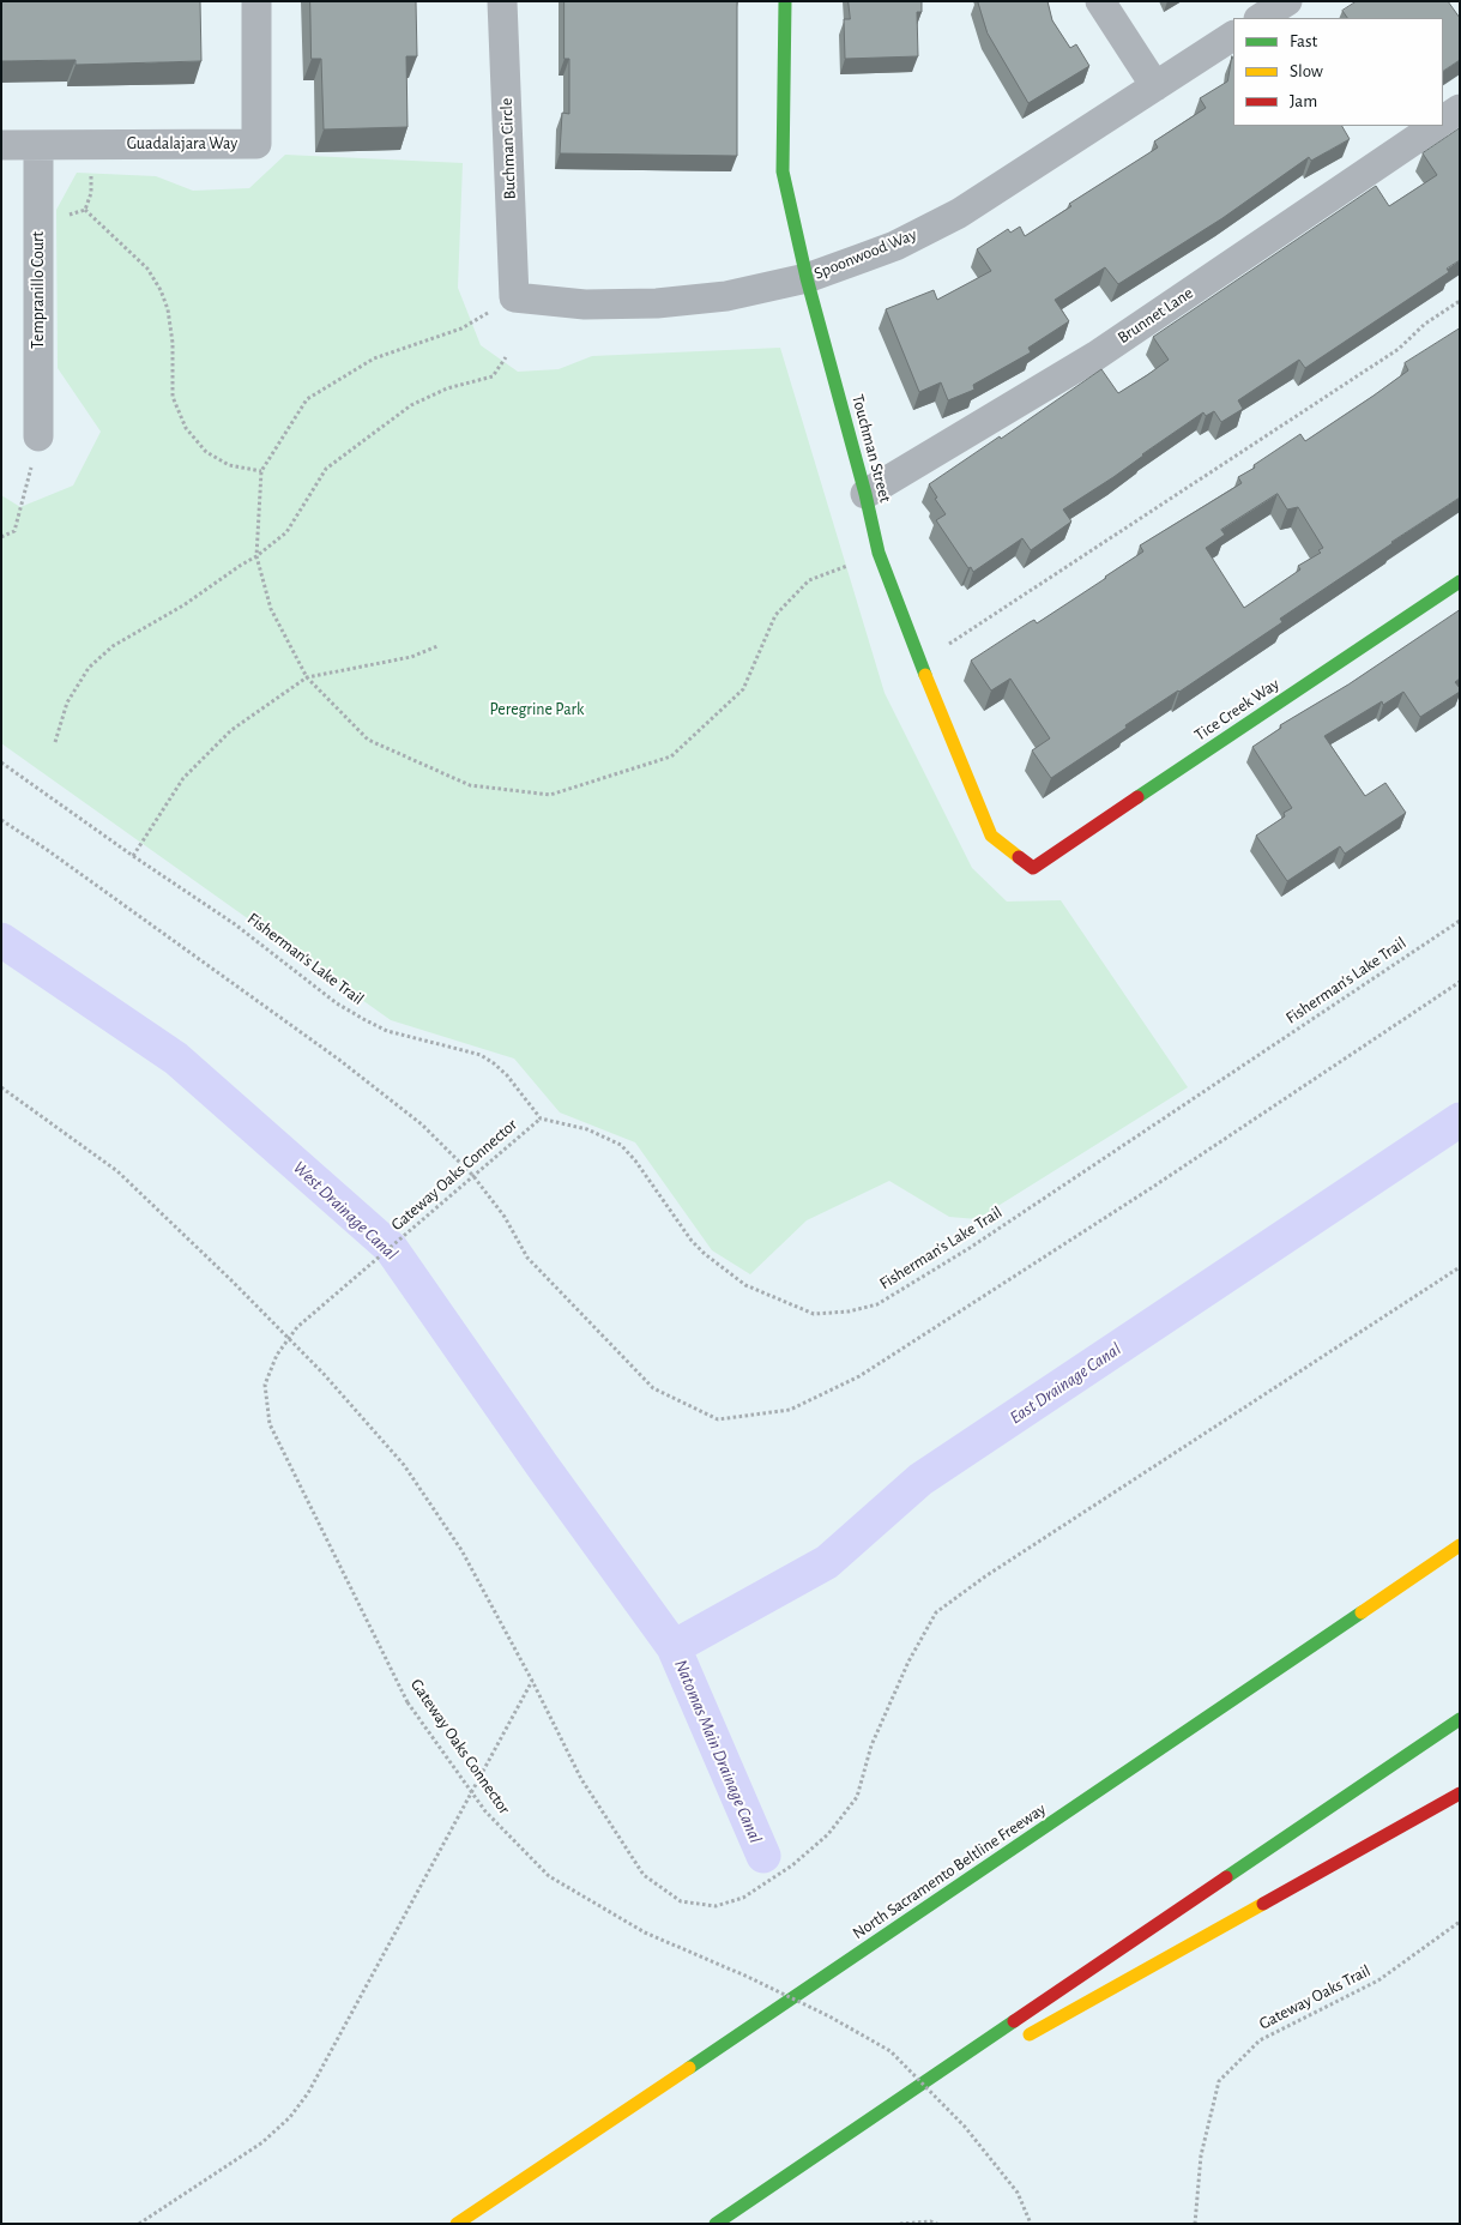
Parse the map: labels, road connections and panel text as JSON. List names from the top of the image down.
{
  "streets": {
    "main road": ["Touchman Street", "Tice Creek Way", "North Sacramento Beltline Freeway"],
    "street": [
      "Guadalajara Way",
      "Buchman Circle",
      "Spoonwood Way",
      "Tempranillo Court",
      "Brunnet Lane"
    ],
    "path": ["Fisherman’s Lake Trail", "Gateway Oaks Connector", "Gateway Oaks Trail"]
  },
  "crossings": [
    ["Guadalajara Way", "Tempranillo Court"],
    ["Buchman Circle", "Spoonwood Way"],
    ["Spoonwood Way", "Touchman Street"],
    ["Brunnet Lane", "Touchman Street"],
    ["Touchman Street", "Tice Creek Way"],
    ["Fisherman’s Lake Trail", "Gateway Oaks Connector"]
  ],
  "water": ["West Drainage Canal", "East Drainage Canal", "Natomas Main Drainage Canal"],
  "parks": ["Peregrine Park"],
  "legend": ["Fast", "Slow", "Jam"]
}
